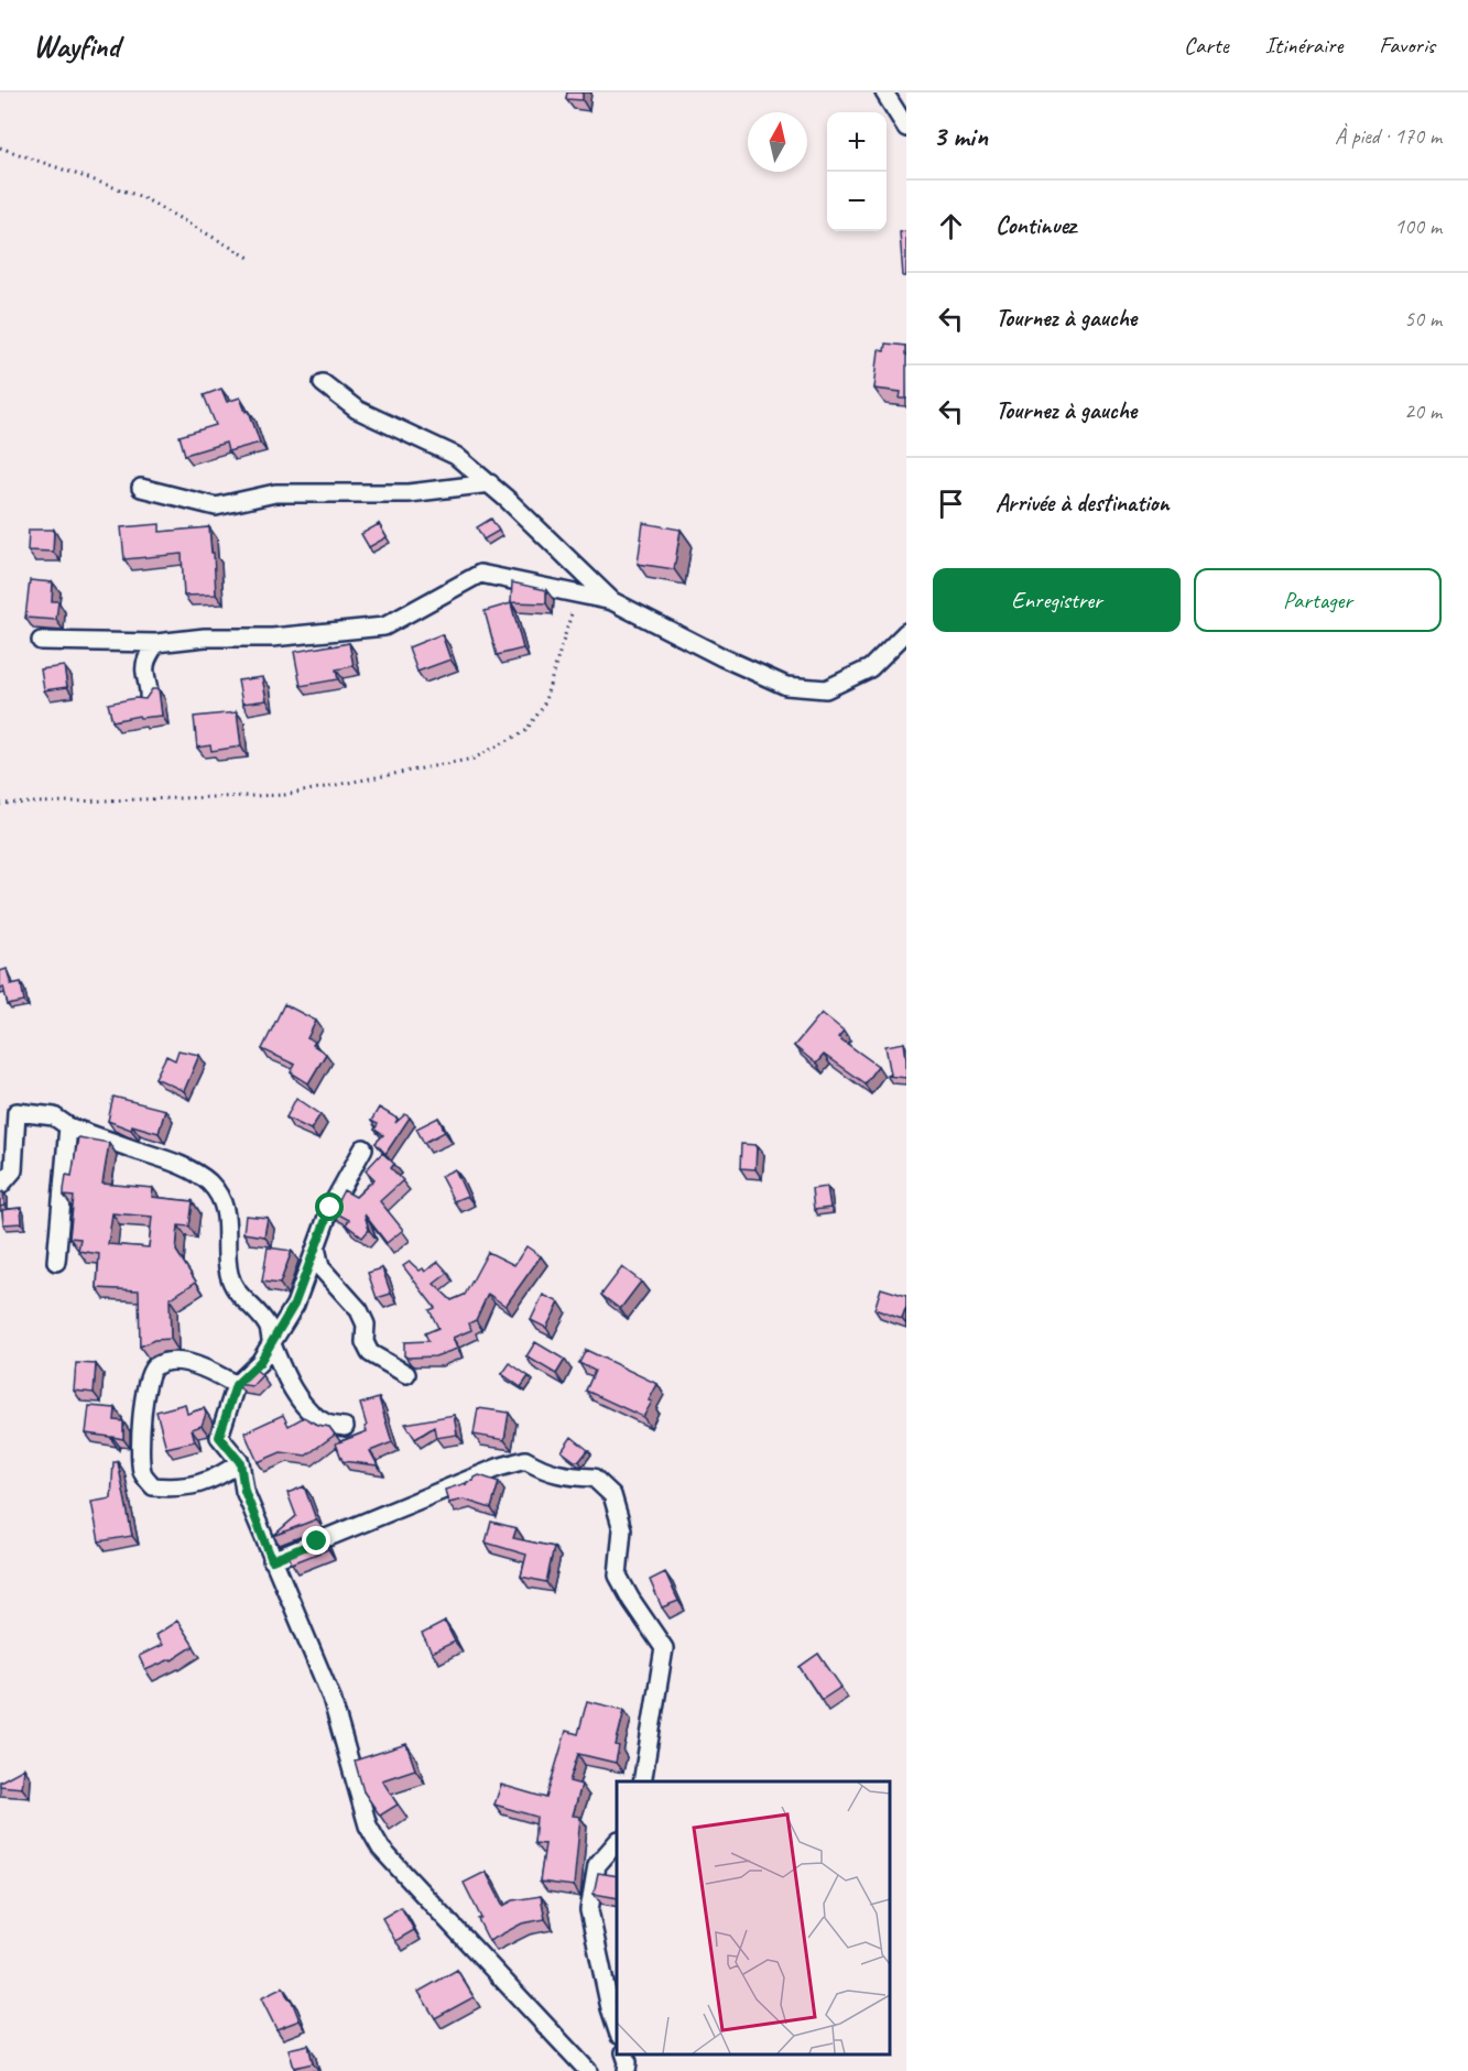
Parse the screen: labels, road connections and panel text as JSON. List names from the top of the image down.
{
  "north": "top",
  "page": {
    "header": "Wayfind",
    "nav": ["Carte", "Itinéraire", "Favoris"],
    "heading": ["3 min", "À pied · 170 m"],
    "map_buttons": ["+", "−"],
    "list": [
      ["Continuez", "100 m"],
      ["Tournez à gauche", "50 m"],
      ["Tournez à gauche", "20 m"],
      "Arrivée à destination"
    ],
    "buttons": ["Enregistrer", "Partager"]
  }
}
